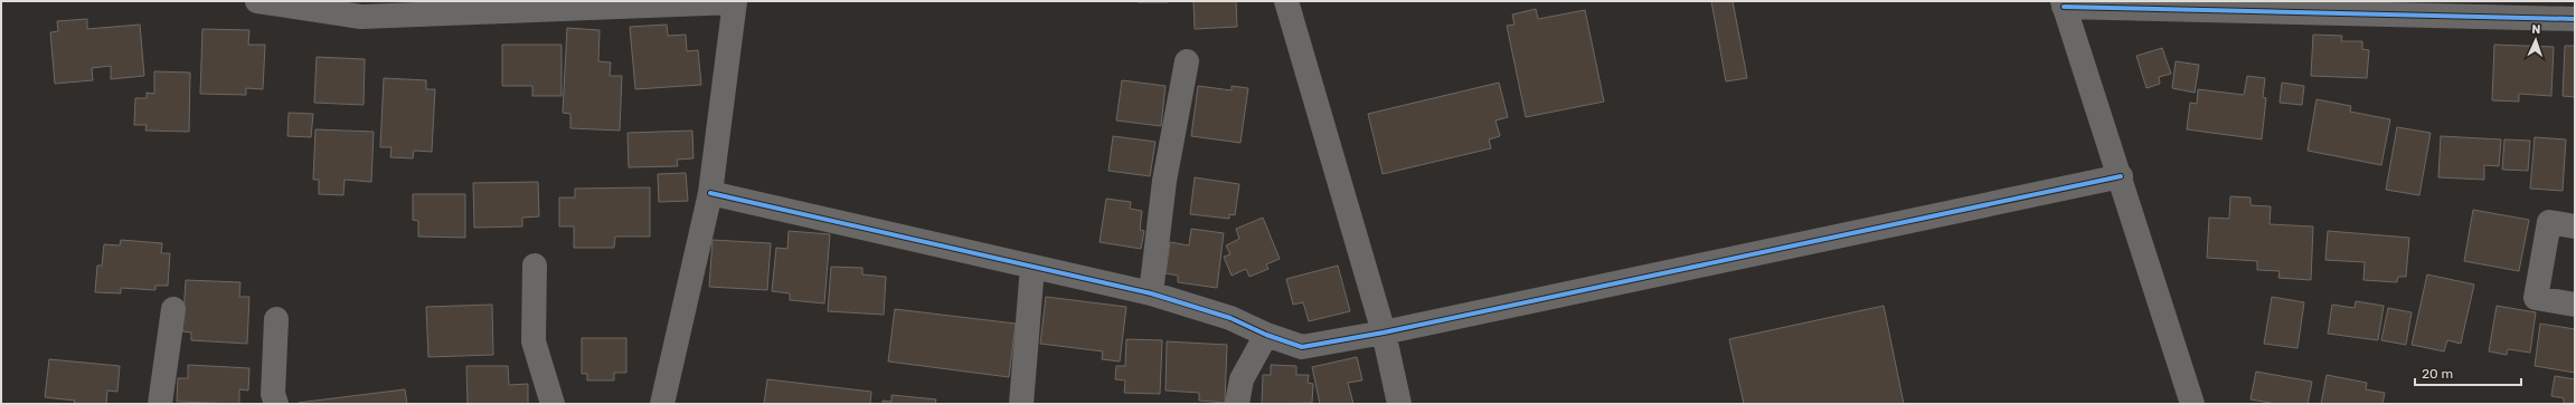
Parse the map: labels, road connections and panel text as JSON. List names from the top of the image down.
{
  "scale_bar": "20 m",
  "north": "top"
}
